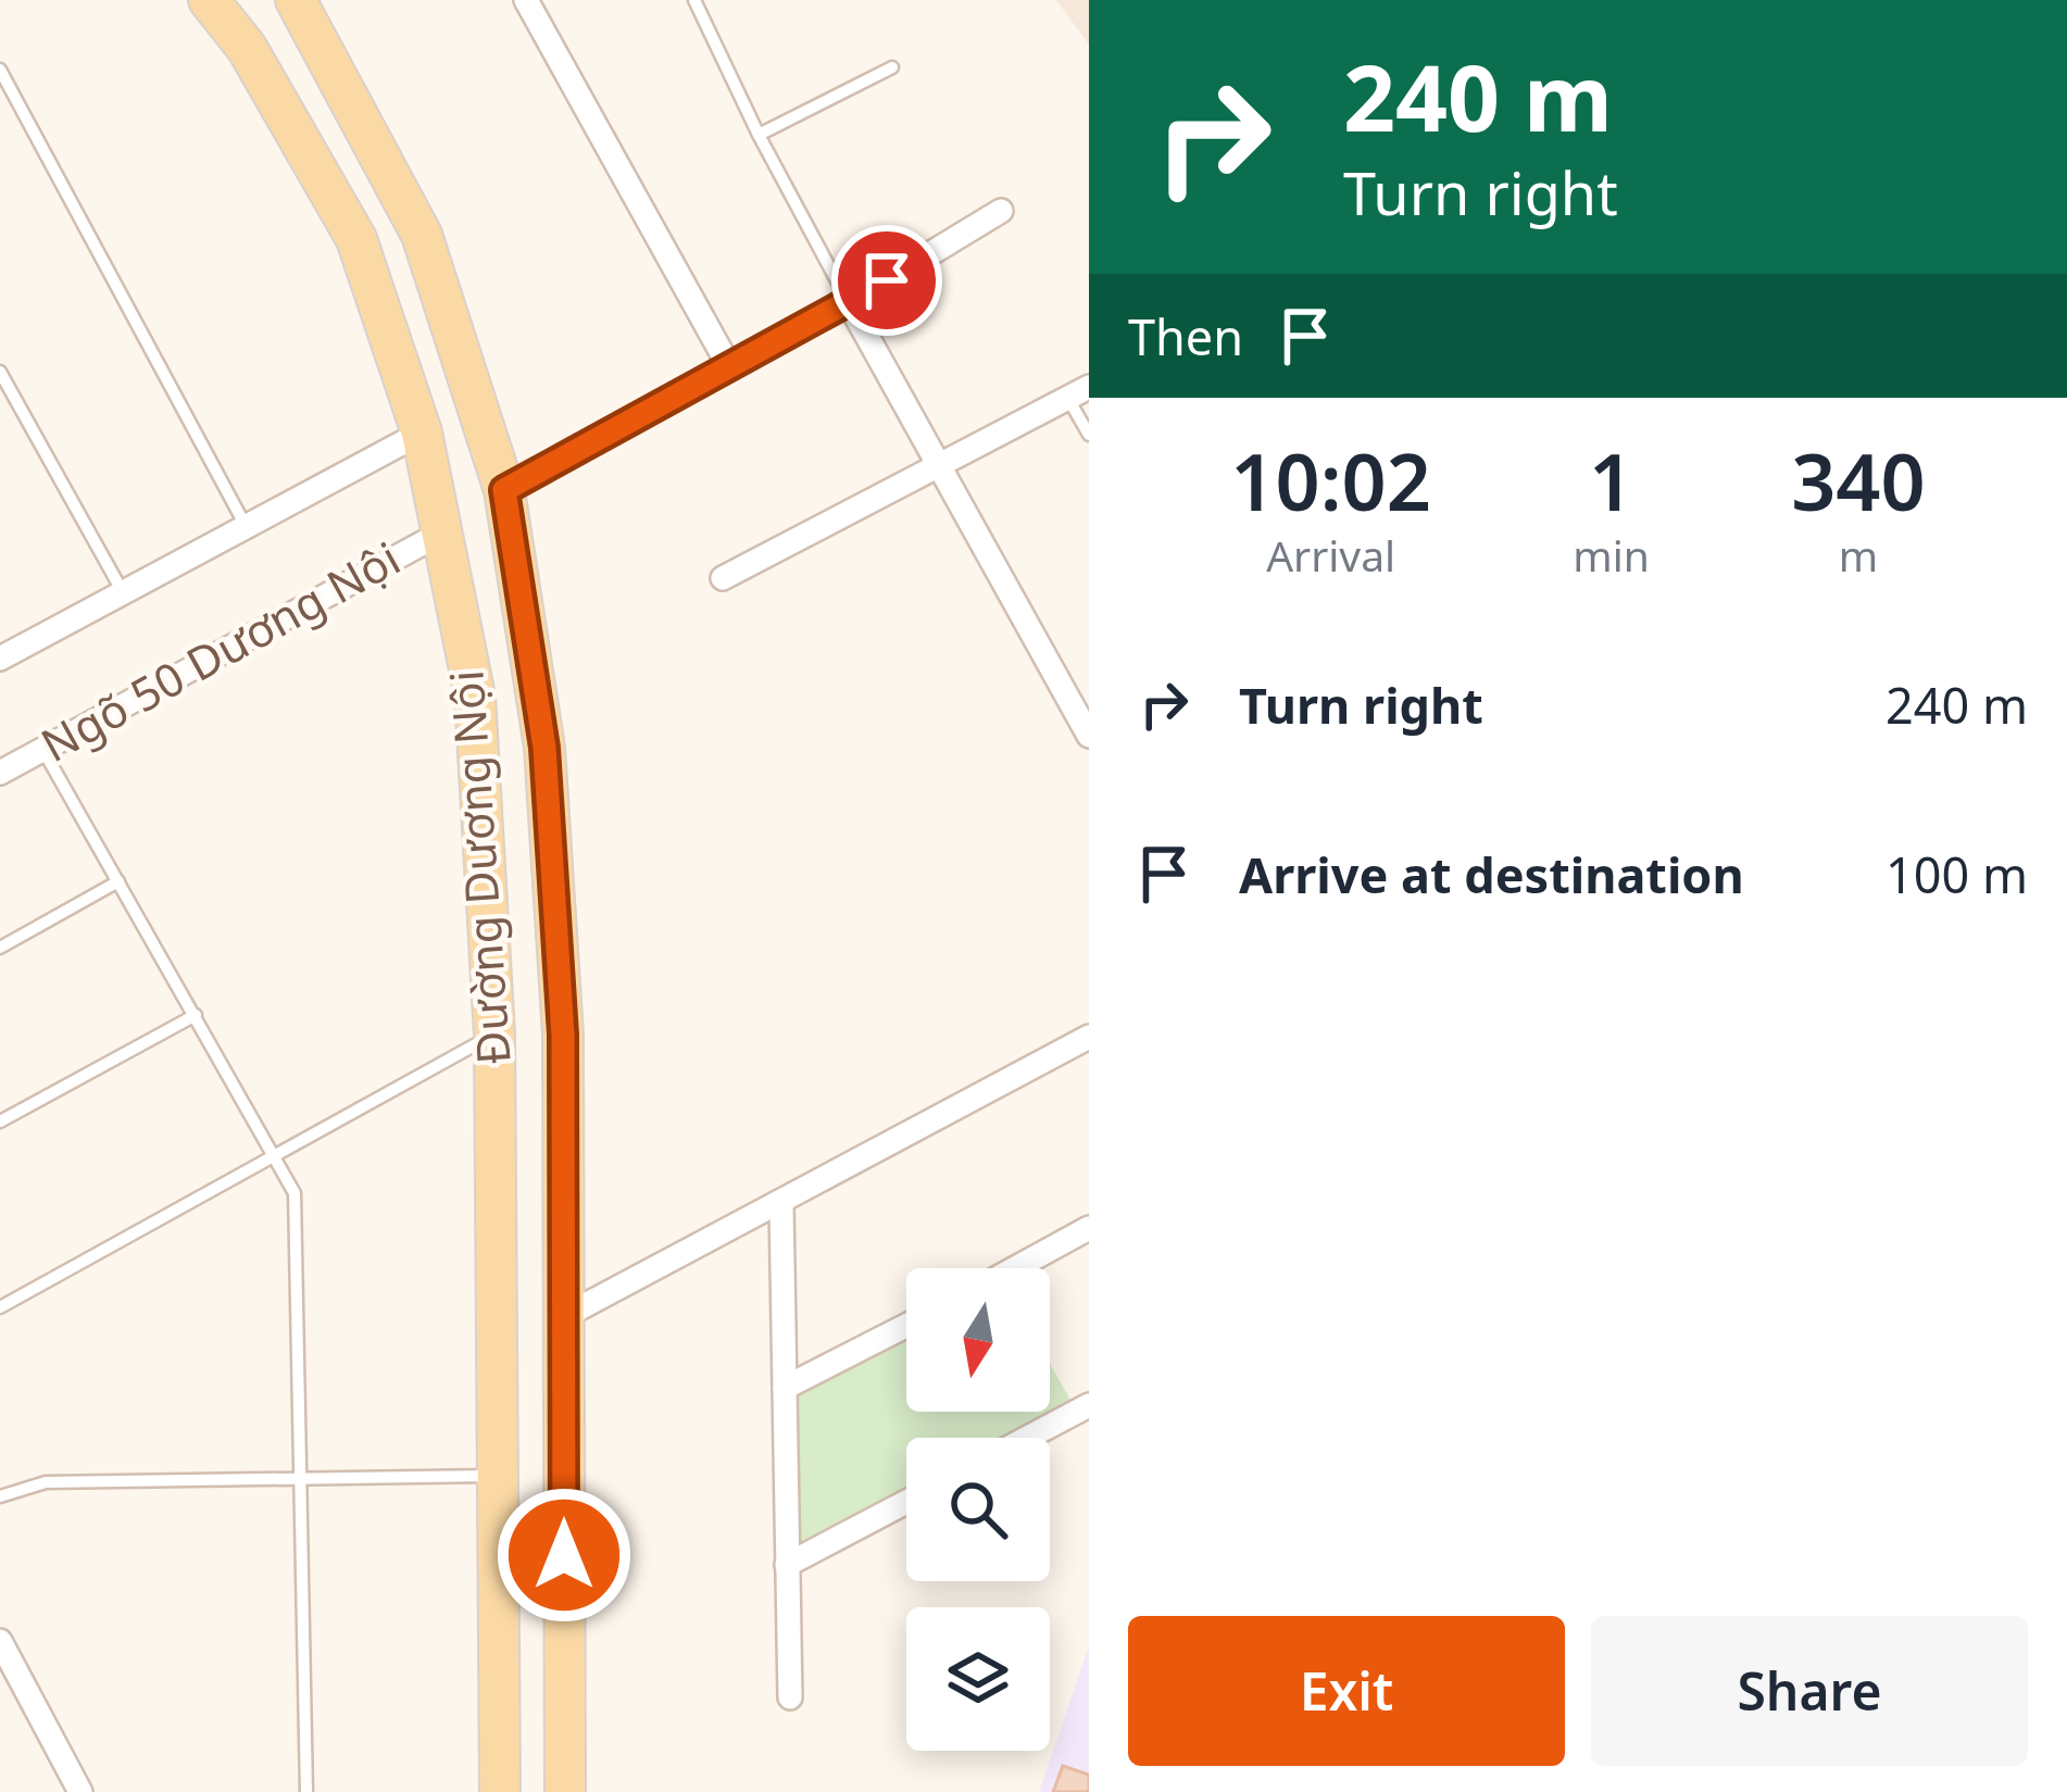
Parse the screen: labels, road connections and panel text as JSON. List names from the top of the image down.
{
  "streets": {
    "main road": ["Đường Dương Nội"],
    "street": ["Ngõ 50 Dương Nội"]
  },
  "crossings": [
    ["Ngõ 50 Dương Nội", "Đường Dương Nội"]
  ],
  "north": "bottom",
  "page": {
    "turn": ["240 m", "Turn right"],
    "then": "Then",
    "eta": [
      "10:02",
      "Arrival",
      "1",
      "min",
      "340",
      "m"
    ],
    "list": [
      {
        "name": "Turn right",
        "value": "240 m"
      },
      {
        "name": "Arrive at destination",
        "value": "100 m"
      }
    ],
    "buttons": ["Exit", "Share"]
  }
}
